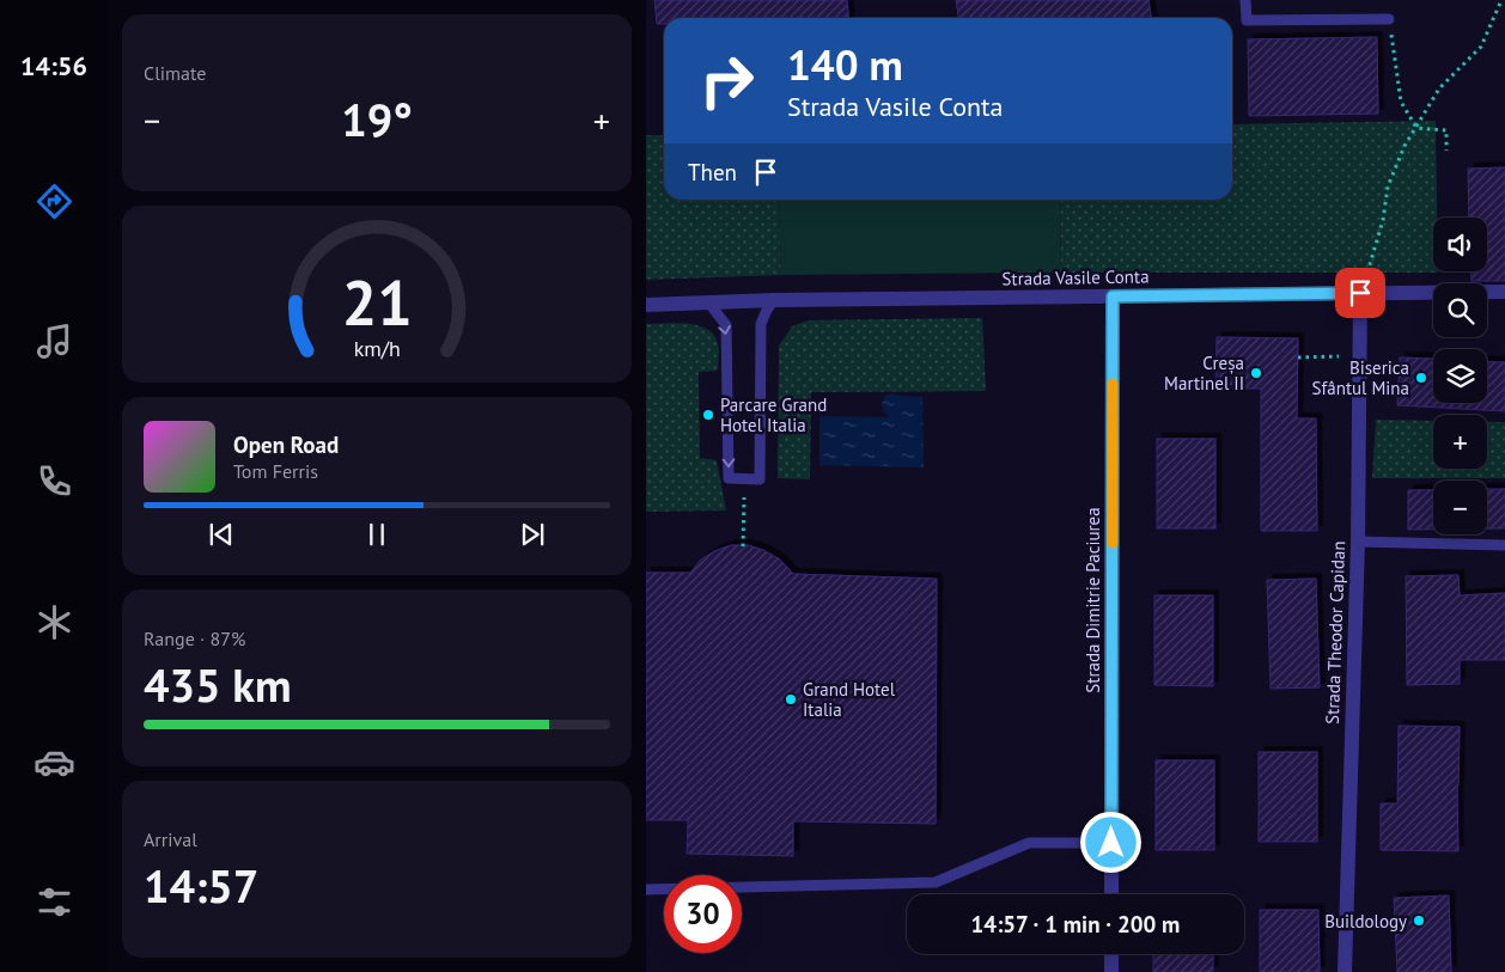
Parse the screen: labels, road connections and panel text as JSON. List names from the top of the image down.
{
  "streets": {
    "street": ["Strada Vasile Conta", "Strada Dimitrie Paciurea", "Strada Theodor Capidan"]
  },
  "crossings": [
    ["Strada Vasile Conta", "Strada Dimitrie Paciurea"],
    ["Strada Vasile Conta", "Strada Theodor Capidan"]
  ],
  "places": [
    "Creșa Martinel II",
    "Biserica Sfântul Mina",
    "Parcare Grand Hotel Italia",
    "Grand Hotel Italia",
    "Buildology"
  ],
  "page": {
    "tabs": "14:56",
    "tile": [
      "Climate",
      ["Range · 87%", "435 km"],
      ["Arrival", "14:57"]
    ],
    "turn": ["140 m", "Strada Vasile Conta"],
    "heat": ["−", "19°", "+"],
    "then": "Then",
    "map_buttons": ["+", "−"],
    "song": ["Open Road", "Tom Ferris"],
    "limit": "30",
    "trip": "14:57 · 1 min · 200 m",
    "gauge": ["21", "km/h"]
  }
}
